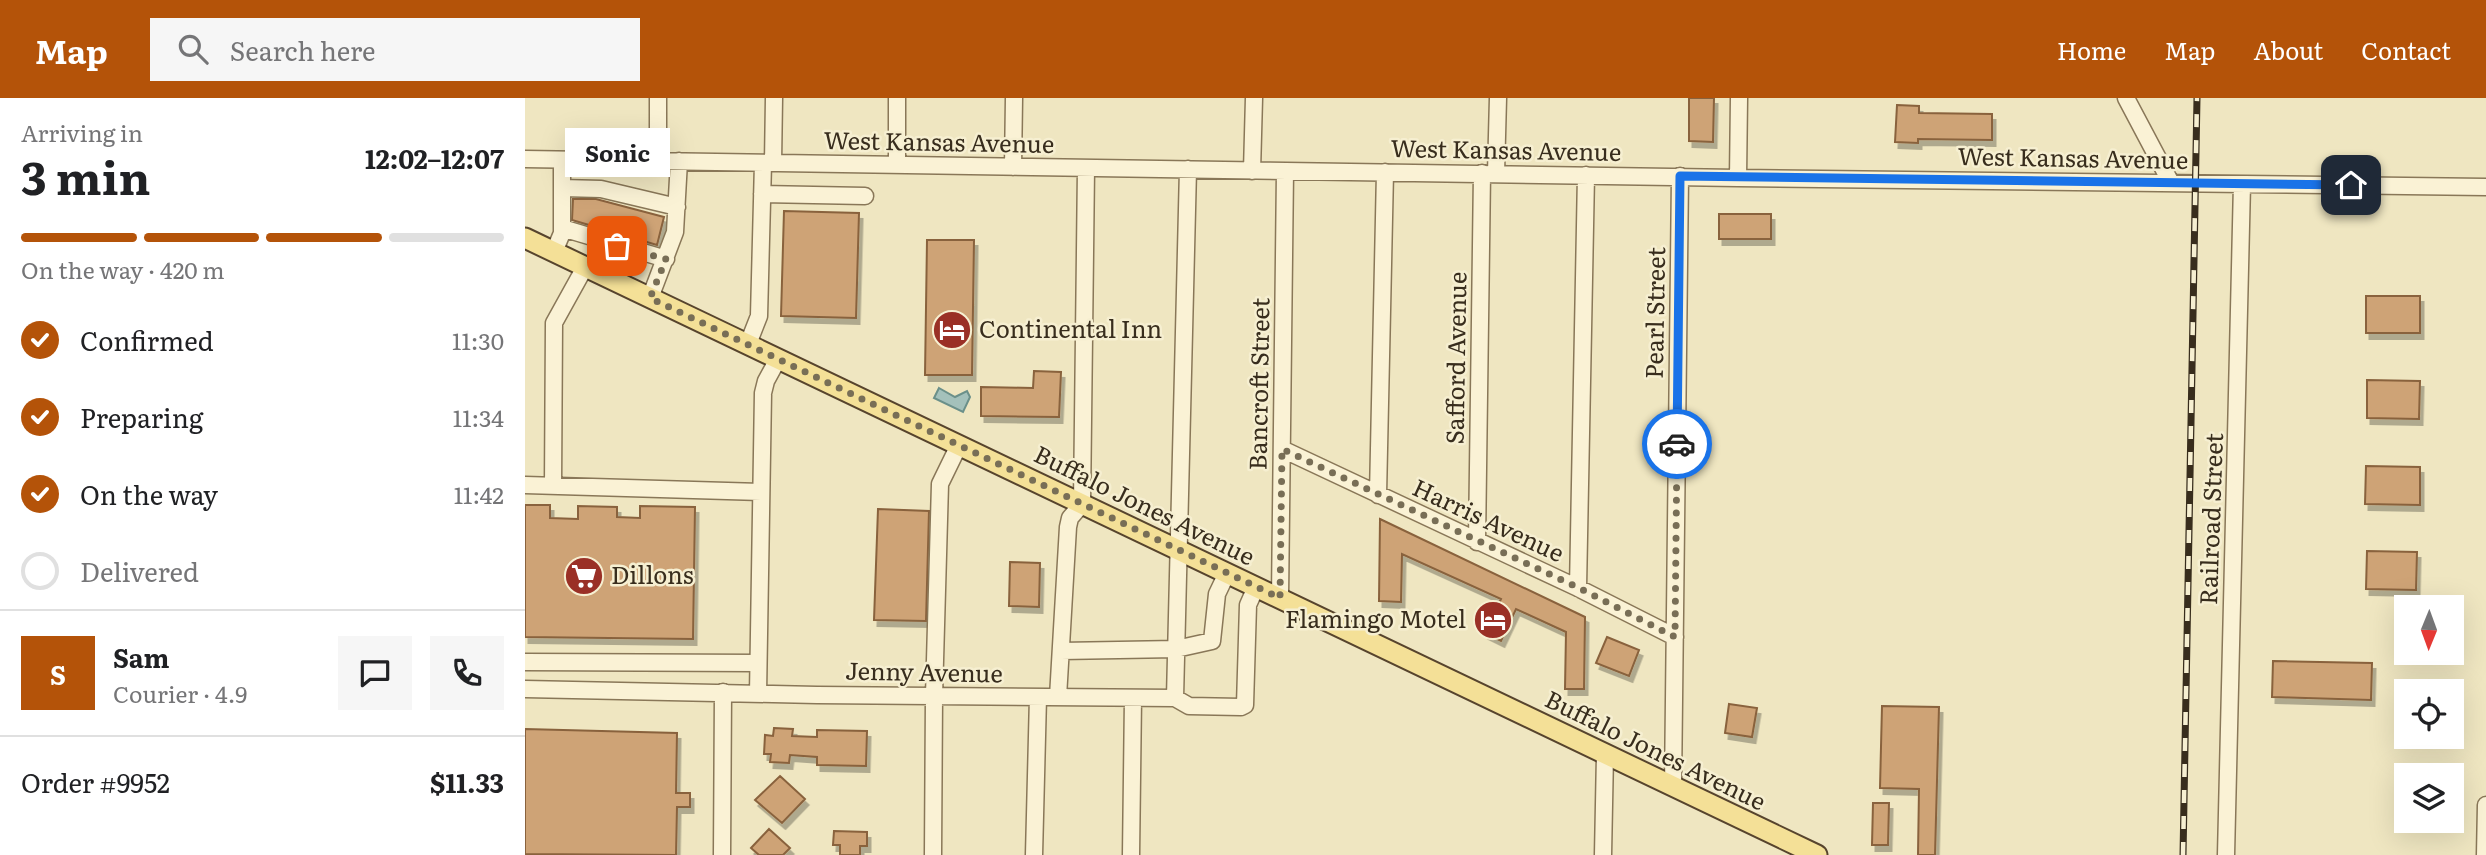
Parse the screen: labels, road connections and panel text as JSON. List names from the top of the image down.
{
  "streets": {
    "main road": ["Buffalo Jones Avenue"],
    "street": [
      "West Kansas Avenue",
      "Pearl Street",
      "Safford Avenue",
      "Bancroft Street",
      "Railroad Street",
      "Harris Avenue",
      "Jenny Avenue"
    ]
  },
  "crossings": [
    ["West Kansas Avenue", "Pearl Street"],
    ["West Kansas Avenue", "Safford Avenue"],
    ["West Kansas Avenue", "Bancroft Street"],
    ["West Kansas Avenue", "Railroad Street"],
    ["Pearl Street", "Buffalo Jones Avenue"],
    ["Pearl Street", "Harris Avenue"],
    ["Safford Avenue", "Harris Avenue"],
    ["Bancroft Street", "Buffalo Jones Avenue"],
    ["Bancroft Street", "Harris Avenue"],
    ["Buffalo Jones Avenue", "Jenny Avenue"]
  ],
  "places": {
    "other": ["Sonic"],
    "hotel": ["Continental Inn", "Flamingo Motel"],
    "supermarket": ["Dillons"]
  },
  "north": "bottom",
  "page": {
    "header": "Map",
    "search": "Search here",
    "nav": [
      "Home",
      "Map",
      "About",
      "Contact"
    ],
    "heading": ["3 min", "Arriving in", "12:02–12:07"],
    "panel": [
      "Sam",
      "Courier · 4.9",
      "Order #9952",
      "$11.33"
    ],
    "bubble": "Sonic",
    "bar": "On the way · 420 m",
    "list": [
      ["Confirmed", "11:30"],
      ["Preparing", "11:34"],
      ["On the way", "11:42"],
      "Delivered"
    ],
    "round": "S"
  }
}
